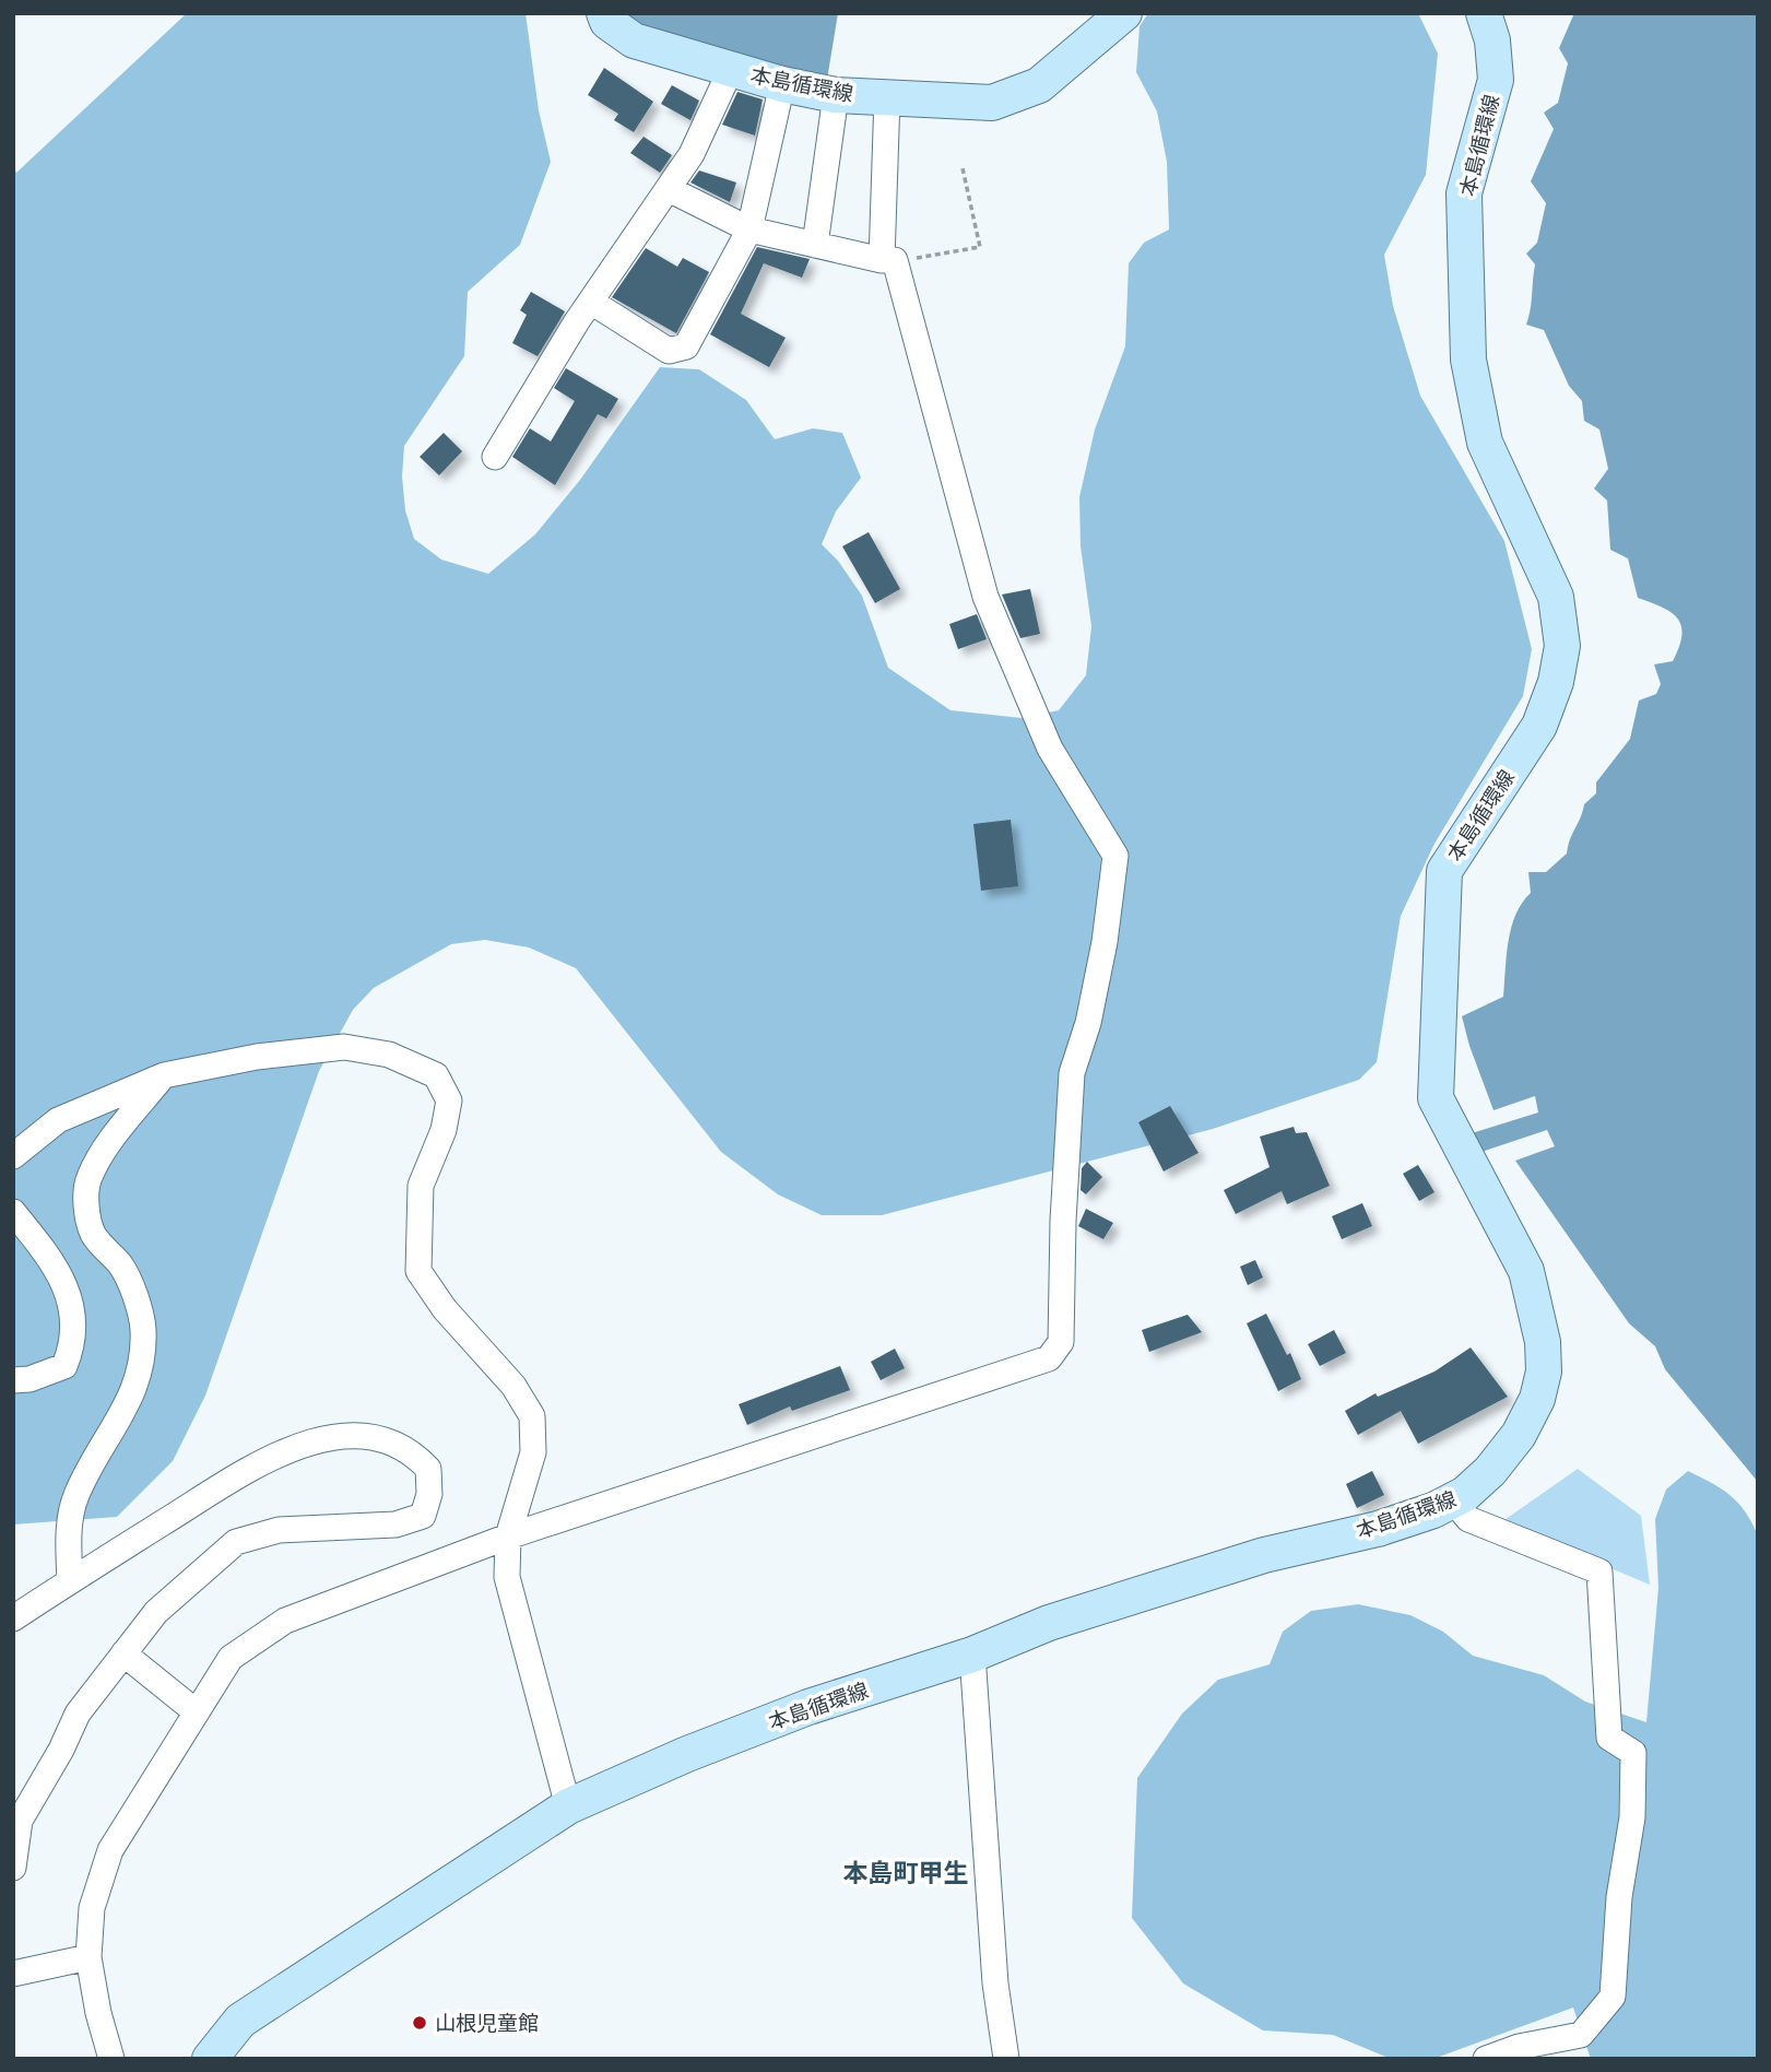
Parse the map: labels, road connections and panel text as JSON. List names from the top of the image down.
{
  "streets": {
    "main road": ["本島循環線"]
  },
  "districts": ["本島町甲生"],
  "places": ["山根児童館"]
}
